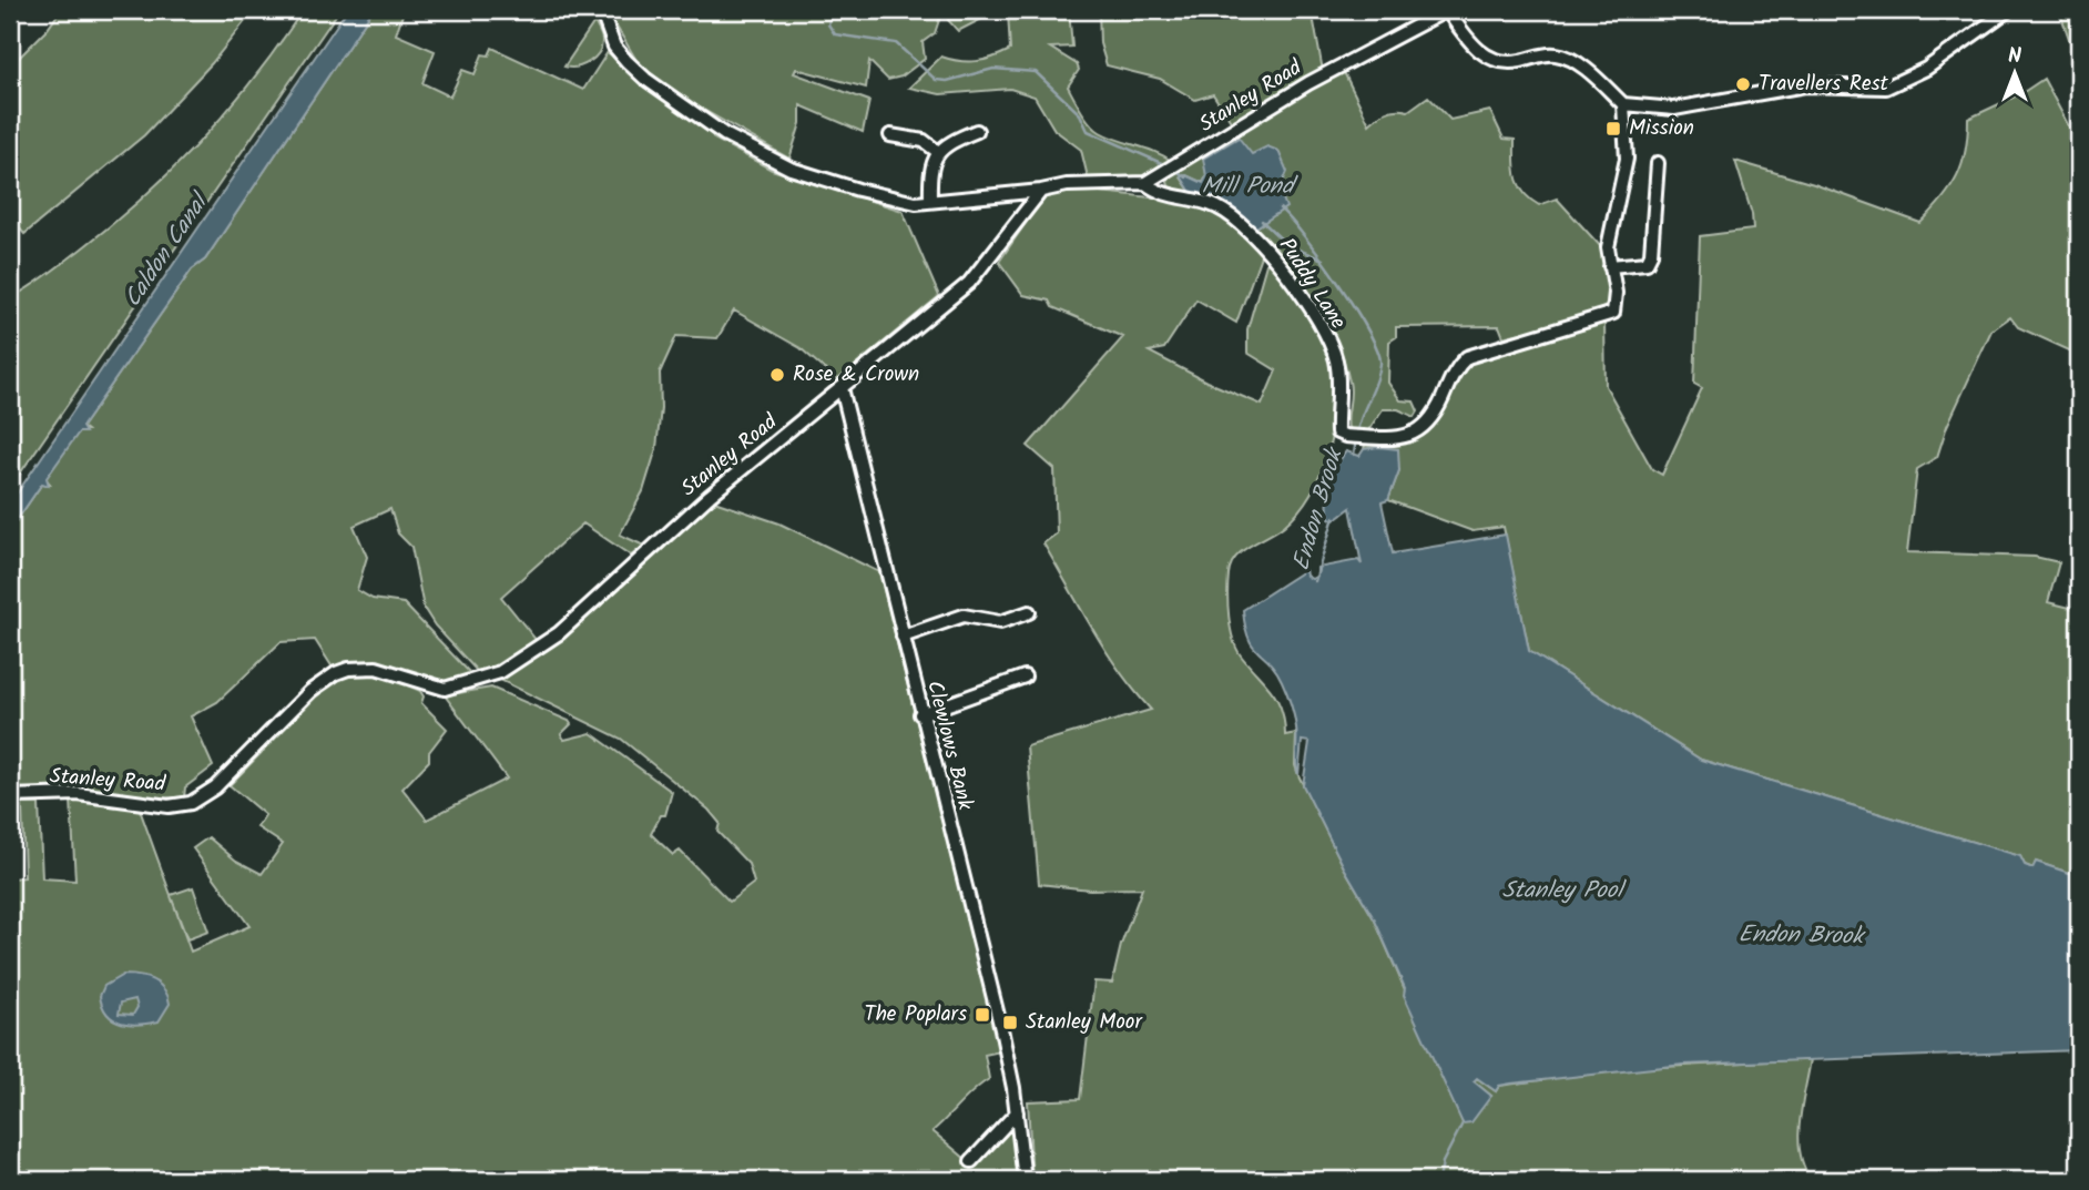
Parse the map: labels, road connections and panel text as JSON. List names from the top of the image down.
{
  "streets": {
    "street": ["Stanley Road", "Puddy Lane", "Clewlows Bank"]
  },
  "crossings": [
    ["Stanley Road", "Puddy Lane"],
    ["Stanley Road", "Clewlows Bank"]
  ],
  "water": [
    "Mill Pond",
    "Caldon Canal",
    "Endon Brook",
    "Stanley Pool"
  ],
  "places": {
    "other": ["Travellers Rest", "Rose & Crown"],
    "transit": ["Mission", "The Poplars", "Stanley Moor"]
  },
  "north": "top"
}
